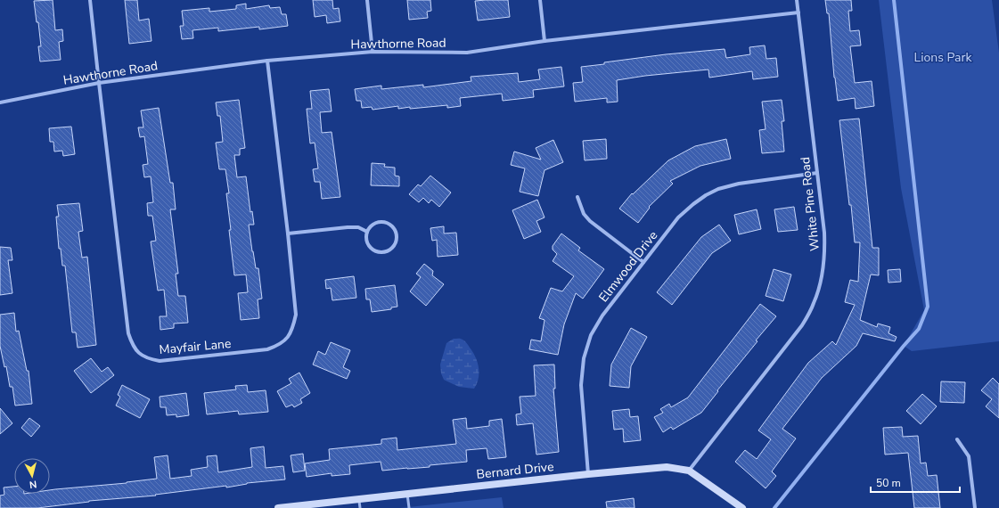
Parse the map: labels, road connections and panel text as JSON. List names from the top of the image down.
{
  "streets": {
    "street": [
      "Hawthorne Road",
      "White Pine Road",
      "Elmwood Drive",
      "Mayfair Lane",
      "Bernard Drive"
    ]
  },
  "crossings": [
    ["Hawthorne Road", "White Pine Road"],
    ["Hawthorne Road", "Mayfair Lane"],
    ["White Pine Road", "Elmwood Drive"],
    ["White Pine Road", "Bernard Drive"],
    ["Elmwood Drive", "Bernard Drive"]
  ],
  "parks": ["Lions Park"],
  "scale_bar": "50 m",
  "north": "bottom"
}
